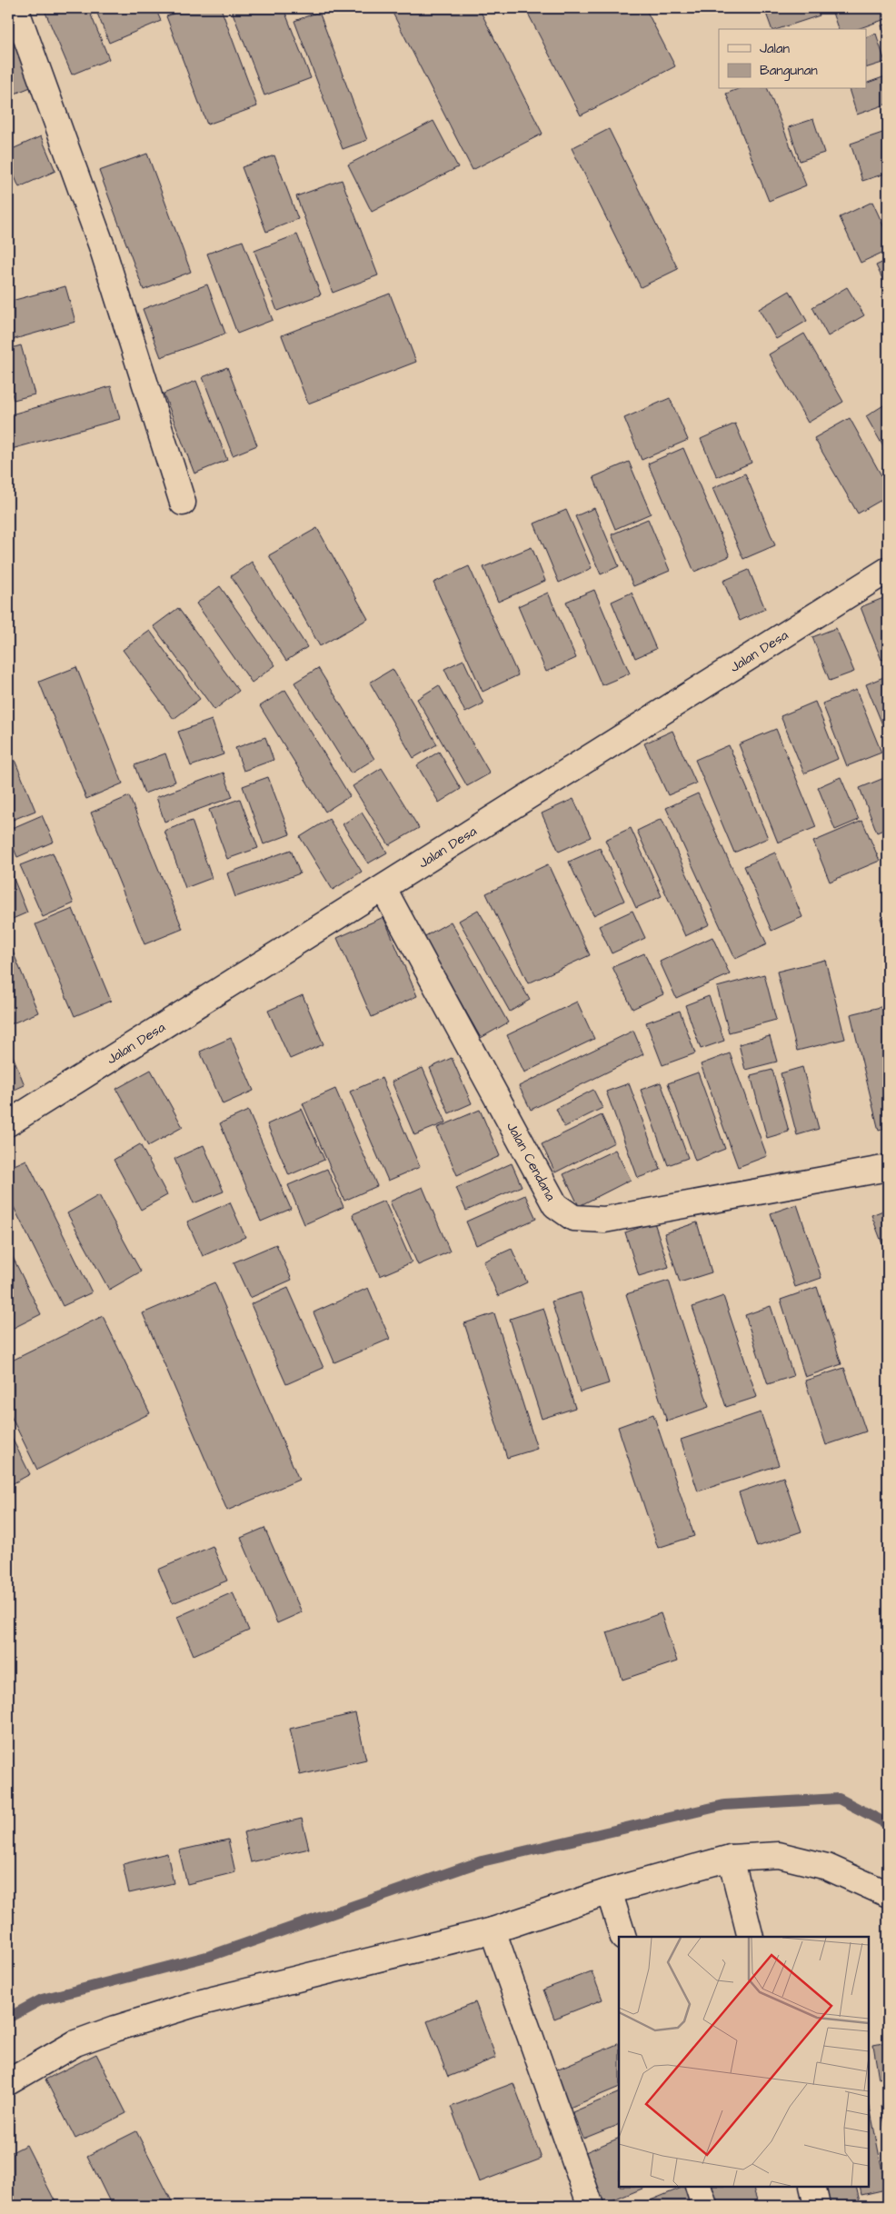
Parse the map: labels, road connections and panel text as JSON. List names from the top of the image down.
{
  "streets": {
    "street": ["Jalan Desa", "Jalan Cendana"]
  },
  "crossings": [
    ["Jalan Desa", "Jalan Cendana"]
  ],
  "legend": ["Jalan", "Bangunan"]
}
